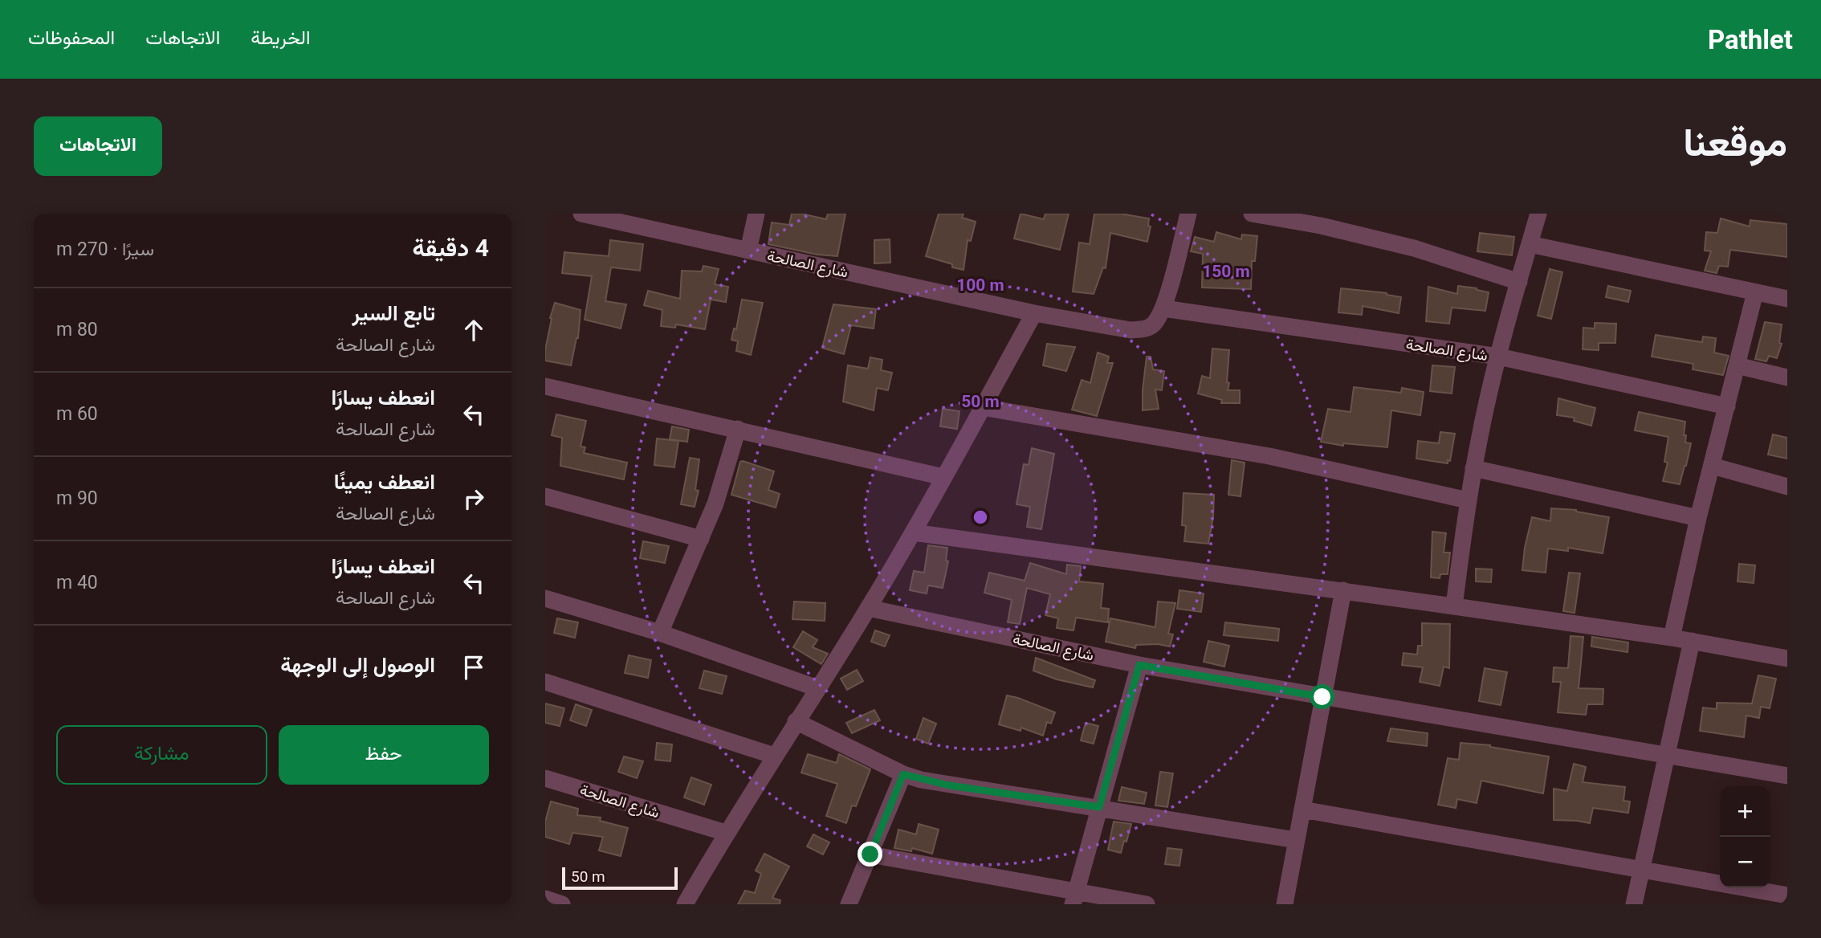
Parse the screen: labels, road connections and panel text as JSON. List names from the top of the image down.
{
  "streets": {
    "street": ["شارع الصالحة"]
  },
  "scale_bar": "50 m",
  "page": {
    "header": "Pathlet",
    "nav": ["الخريطة", "الاتجاهات", "المحفوظات"],
    "title": "موقعنا",
    "buttons": [
      "الاتجاهات",
      ["حفظ", "مشاركة"]
    ],
    "heading": ["4 دقيقة", "سيرًا · 270 m"],
    "list": [
      ["تابع السير", "شارع الصالحة", "80 m"],
      ["انعطف يسارًا", "شارع الصالحة", "60 m"],
      ["انعطف يمينًا", "شارع الصالحة", "90 m"],
      ["انعطف يسارًا", "شارع الصالحة", "40 m"],
      "الوصول إلى الوجهة"
    ],
    "map_buttons": ["+", "−"],
    "scale": "50 m"
  },
  "rings": ["150 m", "100 m", "50 m"]
}
